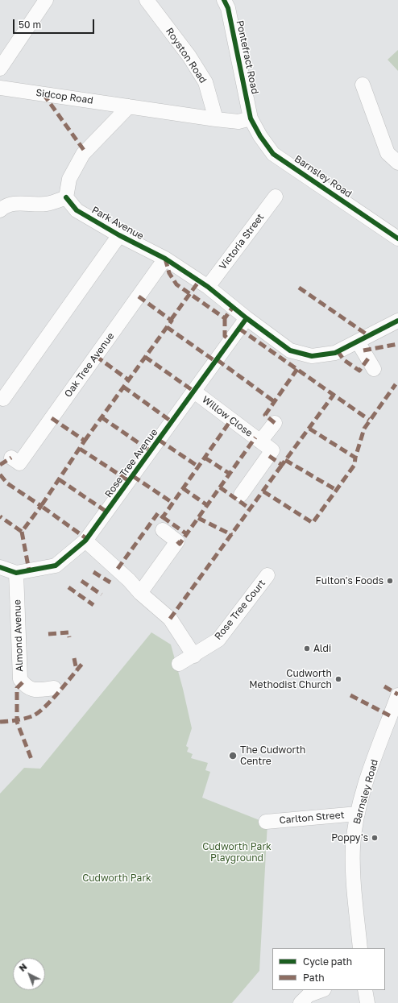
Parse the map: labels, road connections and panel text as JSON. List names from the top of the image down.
{
  "streets": {
    "street": [
      "Royston Road",
      "Pontefract Road",
      "Sidcop Road",
      "Barnsley Road",
      "Park Avenue",
      "Victoria Street",
      "Oak Tree Avenue",
      "Willow Close",
      "Rose Tree Avenue",
      "Rose Tree Court",
      "Almond Avenue",
      "Carlton Street"
    ]
  },
  "crossings": [
    ["Royston Road", "Sidcop Road"],
    ["Pontefract Road", "Barnsley Road"],
    ["Barnsley Road", "Carlton Street"],
    ["Park Avenue", "Victoria Street"],
    ["Park Avenue", "Oak Tree Avenue"],
    ["Willow Close", "Rose Tree Avenue"],
    ["Rose Tree Avenue", "Almond Avenue"]
  ],
  "parks": ["Cudworth Park Playground", "Cudworth Park"],
  "places": [
    "Fulton's Foods",
    "Aldi",
    "Cudworth Methodist Church",
    "The Cudworth Centre",
    "Poppy's"
  ],
  "legend": ["Cycle path", "Path"],
  "scale_bar": "50 m",
  "north": "top left"
}
